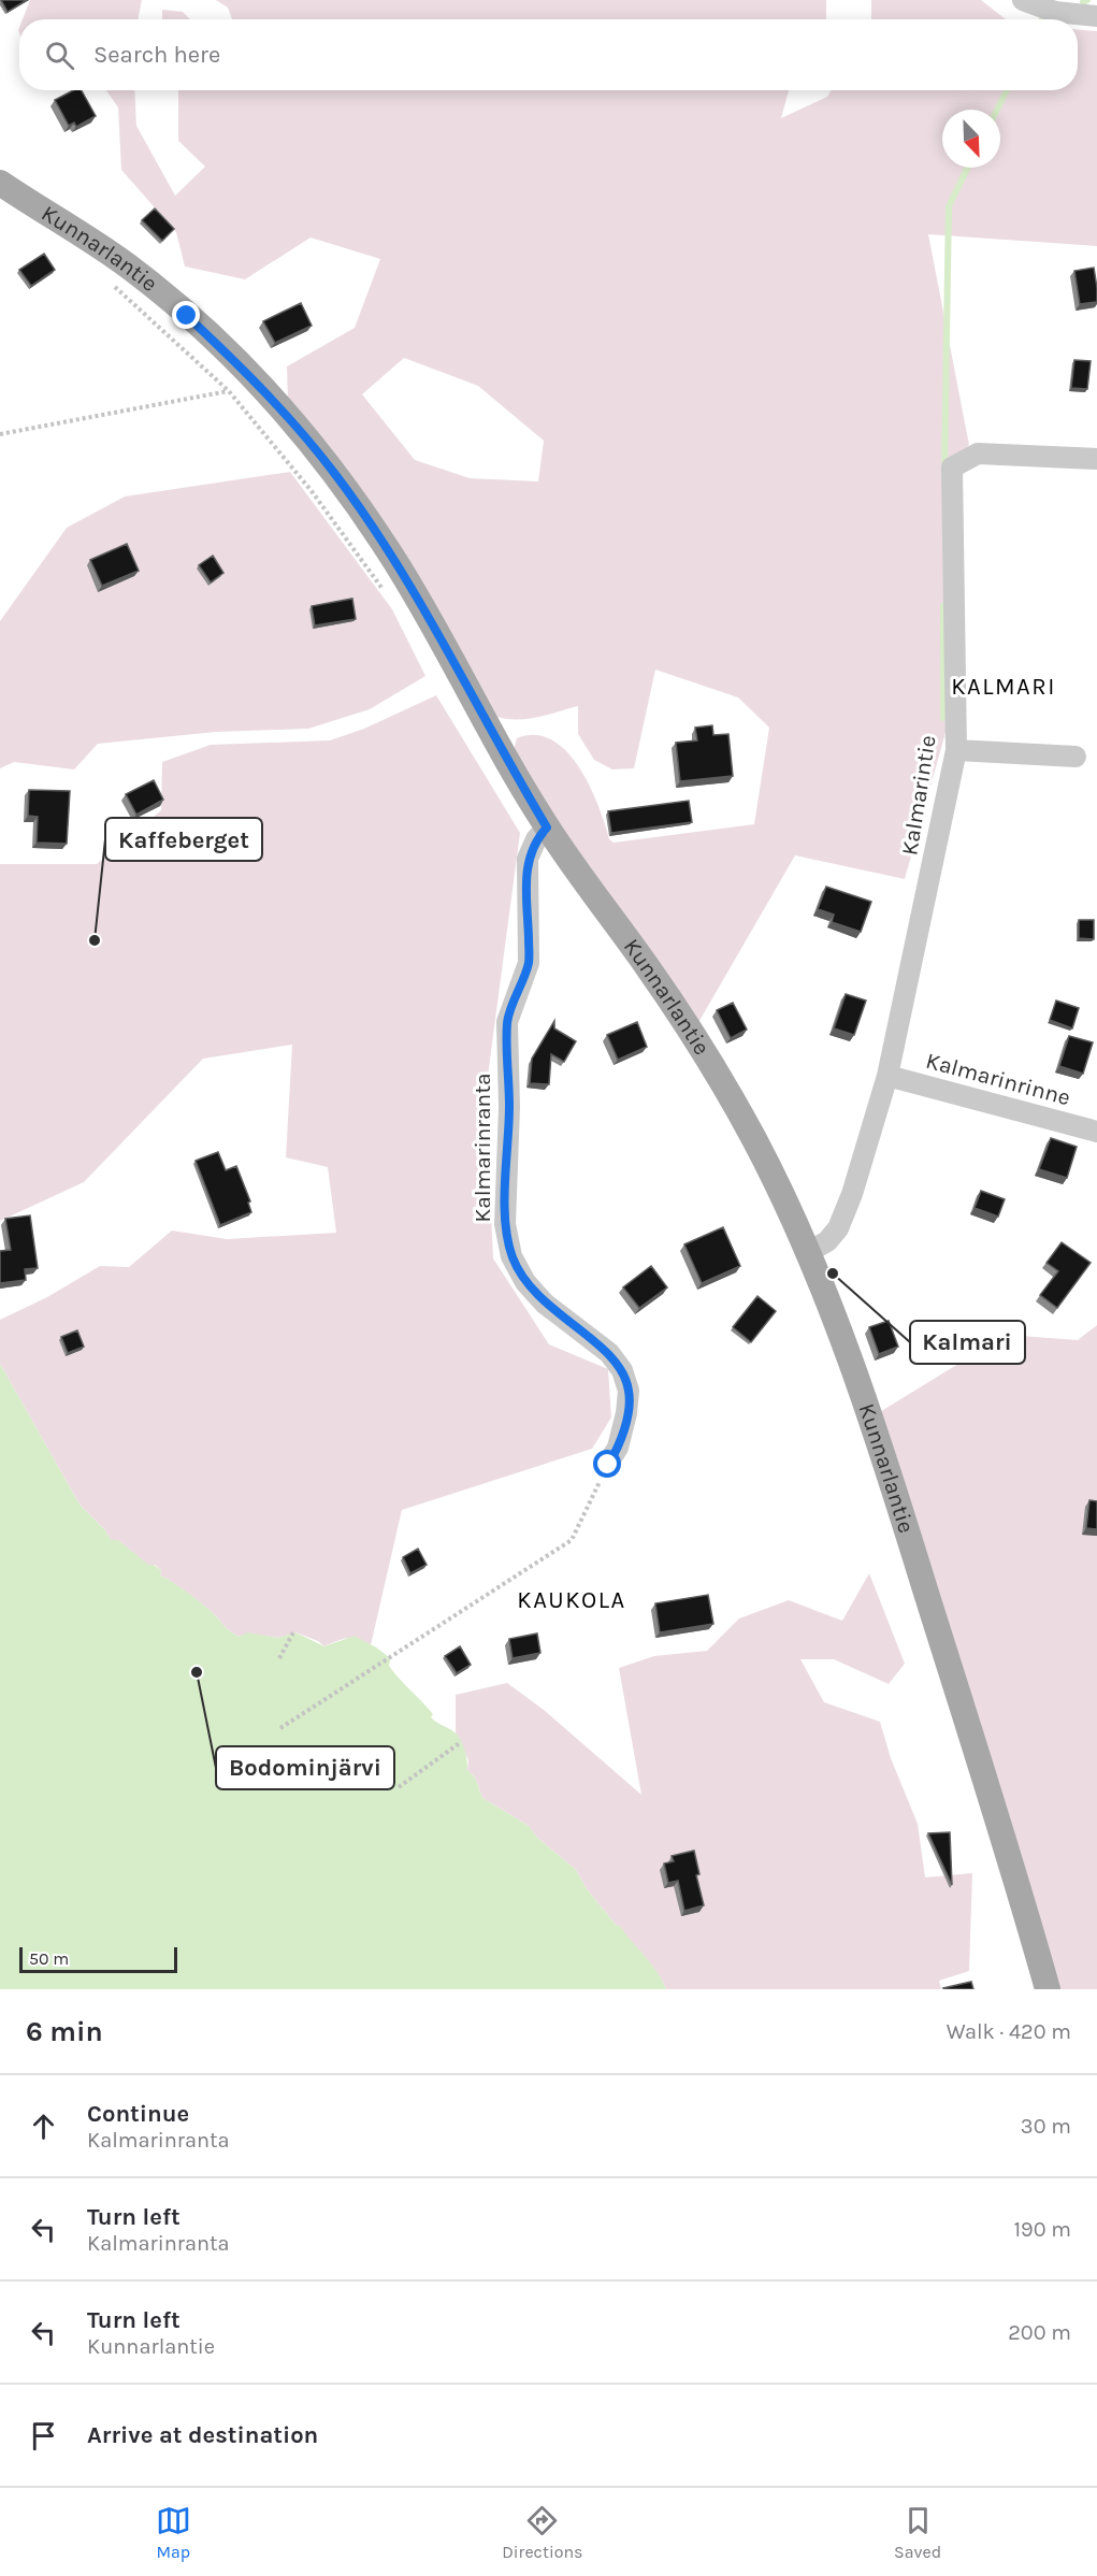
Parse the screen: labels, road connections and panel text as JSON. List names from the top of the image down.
{
  "streets": {
    "main road": ["Kunnarlantie"],
    "street": ["Kalmarintie", "Kalmarinrinne", "Kalmarinranta"]
  },
  "crossings": [
    ["Kunnarlantie", "Kalmarintie"],
    ["Kunnarlantie", "Kalmarinranta"],
    ["Kalmarintie", "Kalmarinrinne"]
  ],
  "districts": ["KALMARI", "KAUKOLA"],
  "places": ["Kaffeberget", "Kalmari", "Bodominjärvi"],
  "scale_bar": "50 m",
  "north": "bottom right",
  "page": {
    "search": "Search here",
    "scale": "50 m",
    "heading": ["6 min", "Walk · 420 m"],
    "list": [
      ["Continue", "Kalmarinranta", "30 m"],
      ["Turn left", "Kalmarinranta", "190 m"],
      ["Turn left", "Kunnarlantie", "200 m"],
      "Arrive at destination"
    ],
    "nav": ["Map", "Directions", "Saved"]
  }
}
